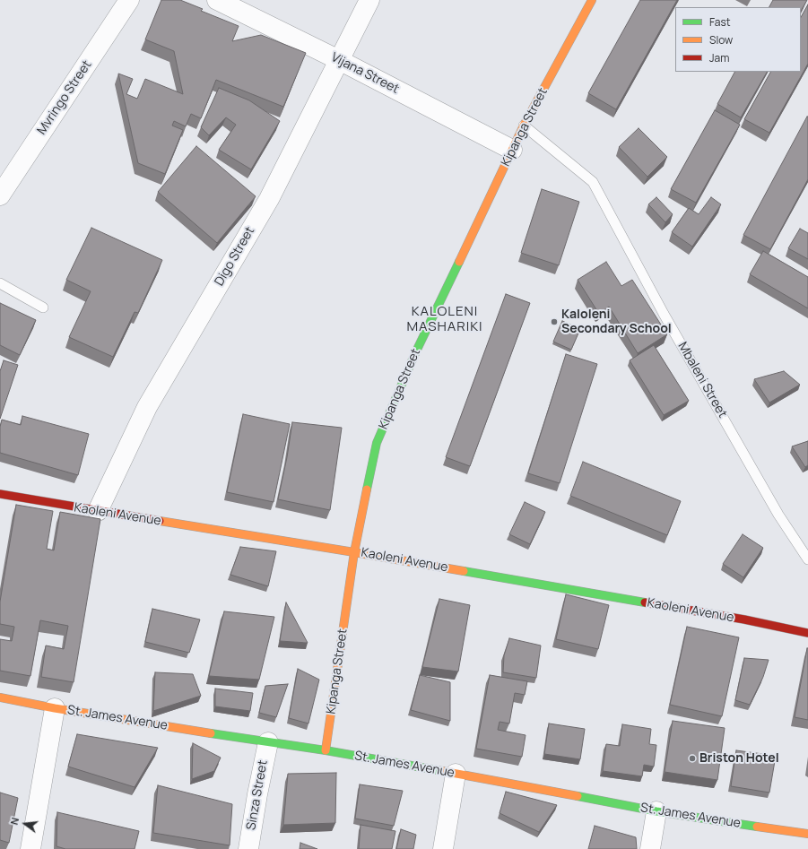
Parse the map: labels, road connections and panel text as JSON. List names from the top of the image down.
{
  "streets": {
    "street": [
      "Vijana Street",
      "Mvringo Street",
      "Kipanga Street",
      "Digo Street",
      "Kaoleni Avenue",
      "St. James Avenue",
      "Sinza Street"
    ],
    "lane": ["Mbaleni Street"]
  },
  "crossings": [
    ["Vijana Street", "Kipanga Street"],
    ["Vijana Street", "Digo Street"],
    ["Kipanga Street", "Mbaleni Street"],
    ["Kipanga Street", "Kaoleni Avenue"],
    ["Kipanga Street", "St. James Avenue"],
    ["Digo Street", "Kaoleni Avenue"],
    ["St. James Avenue", "Sinza Street"]
  ],
  "districts": ["KALOLENI MASHARIKI"],
  "places": ["Kaloleni Secondary School", "Briston Hotel"],
  "legend": ["Fast", "Slow", "Jam"],
  "north": "left"
}
